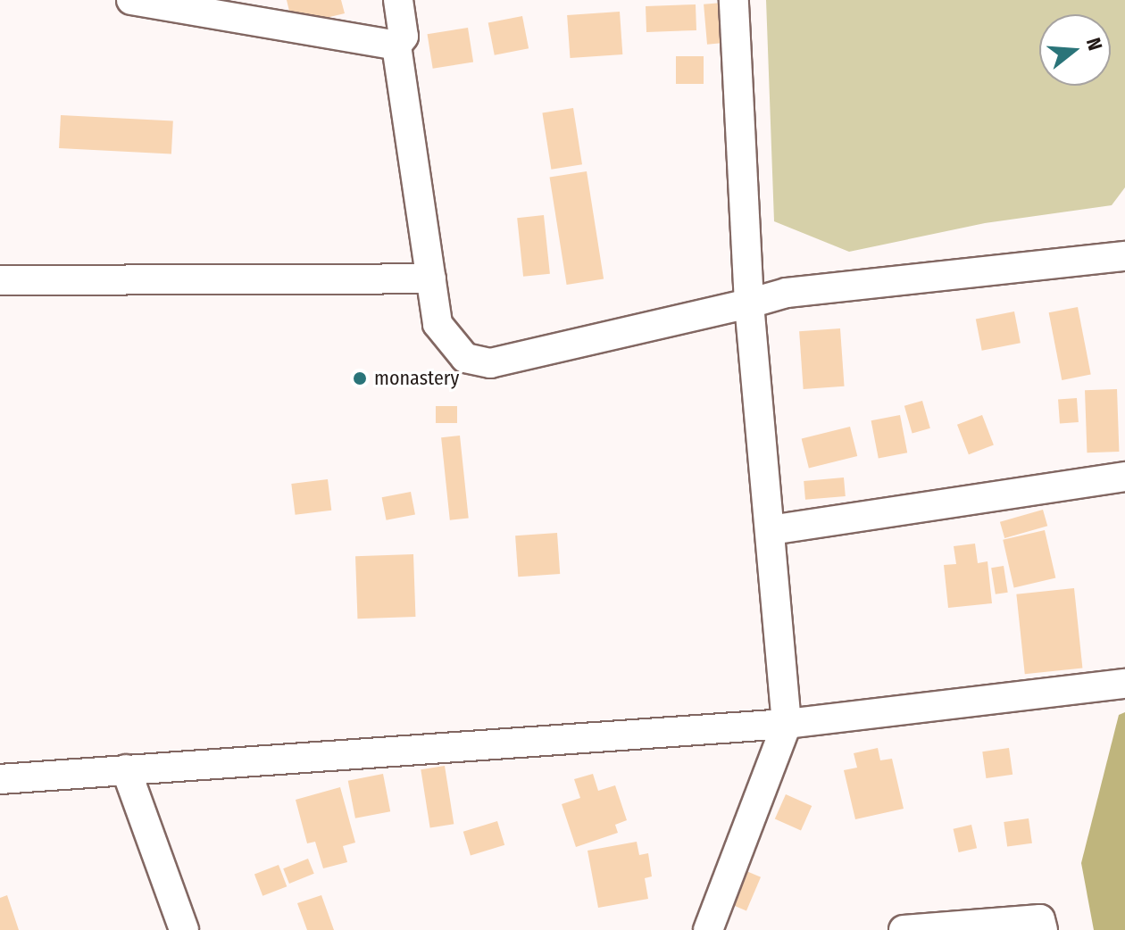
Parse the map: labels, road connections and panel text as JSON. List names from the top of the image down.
{
  "places": ["monastery"],
  "north": "right"
}
